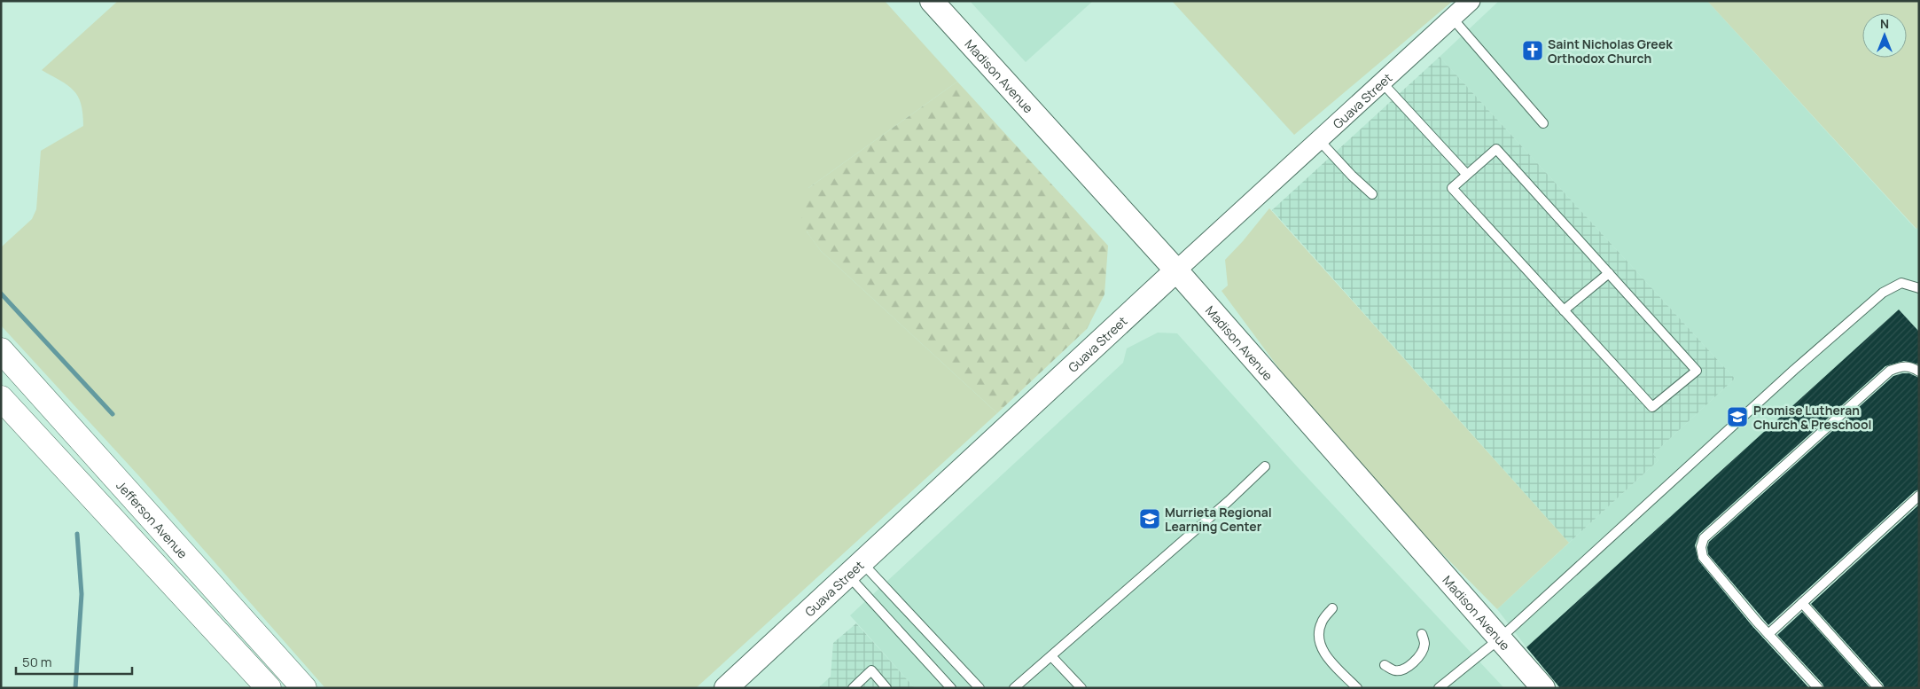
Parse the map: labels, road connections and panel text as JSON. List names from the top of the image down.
{
  "streets": {
    "main road": ["Jefferson Avenue"],
    "street": ["Madison Avenue", "Guava Street"]
  },
  "crossings": [
    ["Madison Avenue", "Guava Street"]
  ],
  "places": {
    "church": ["Saint Nicholas Greek Orthodox Church"],
    "school or university": ["Promise Lutheran Church & Preschool", "Murrieta Regional Learning Center"]
  },
  "scale_bar": "50 m",
  "north": "top"
}
